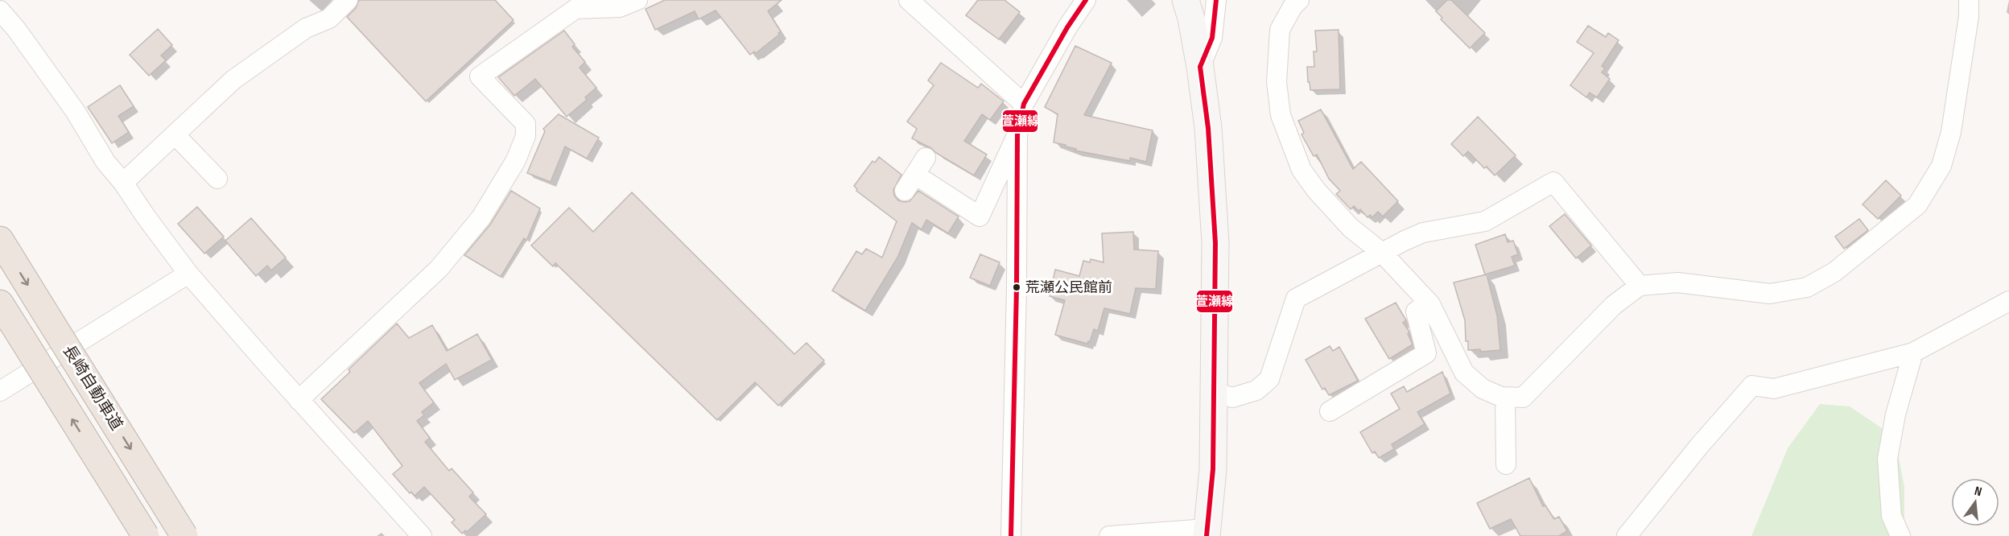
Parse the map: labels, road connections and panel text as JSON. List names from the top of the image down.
{
  "streets": {
    "highway": ["長崎自動車道"]
  },
  "places": ["荒瀬公民館前"],
  "lines": ["transit line 萱瀬線"],
  "north": "top"
}
